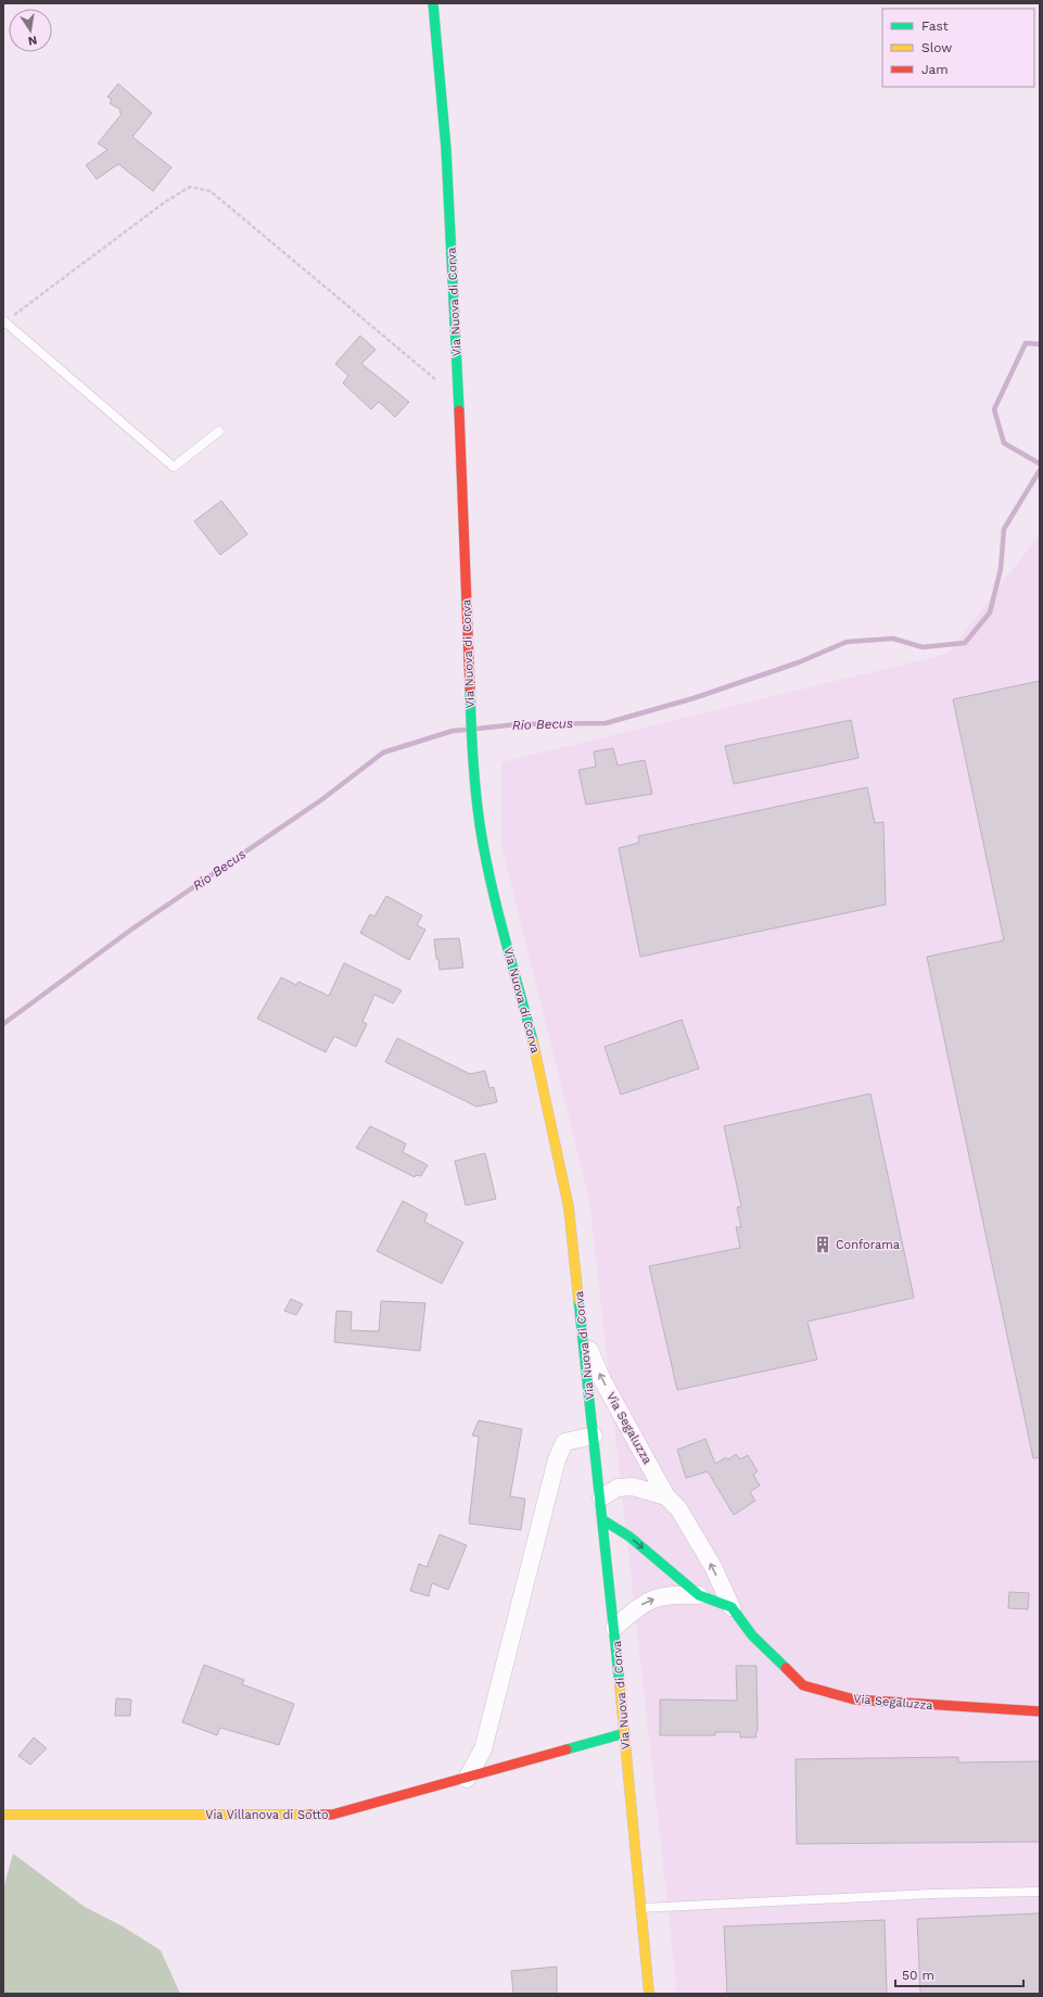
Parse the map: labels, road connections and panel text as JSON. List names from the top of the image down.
{
  "streets": {
    "main road": ["Via Nuova di Corva", "Via Segaluzza", "Via Villanova di Sotto"]
  },
  "crossings": [
    ["Via Nuova di Corva", "Via Segaluzza"],
    ["Via Nuova di Corva", "Via Villanova di Sotto"]
  ],
  "one_way": ["Via Segaluzza"],
  "water": ["Rio Becus"],
  "places": {
    "building": ["Conforama"]
  },
  "legend": ["Fast", "Slow", "Jam"],
  "scale_bar": "50 m",
  "north": "bottom"
}
